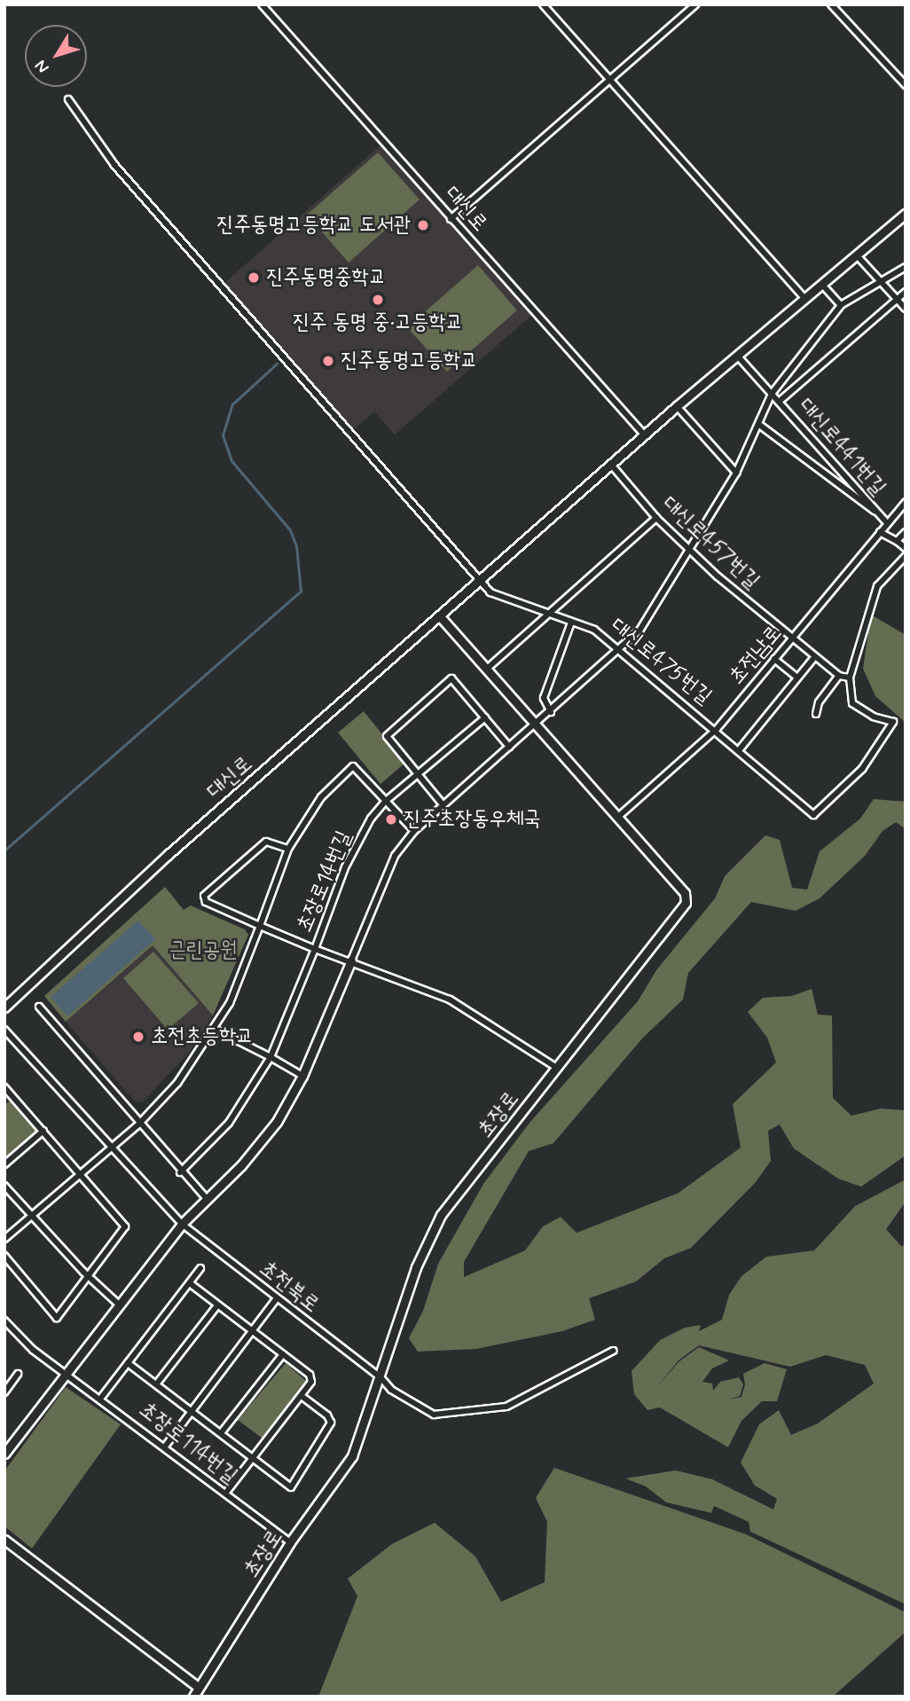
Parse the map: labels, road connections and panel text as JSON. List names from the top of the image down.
{
  "streets": {
    "street": [
      "대신로",
      "대신로441번길",
      "대신로457번길",
      "초전남로",
      "대신로475번길",
      "초장로14번길",
      "초장로",
      "초전북로",
      "초장로114번길"
    ]
  },
  "crossings": [
    ["대신로", "대신로441번길"],
    ["대신로", "대신로457번길"],
    ["대신로", "대신로475번길"],
    ["대신로", "초장로"],
    ["대신로441번길", "초전남로"],
    ["대신로457번길", "초전남로"],
    ["초전남로", "대신로475번길"],
    ["초전남로", "초장로"],
    ["초장로", "초전북로"],
    ["초장로", "초장로114번길"]
  ],
  "parks": ["근린공원"],
  "places": [
    "진주동명고등학교 도서관",
    "진주동명중학교",
    "진주 동명 중·고등학교",
    "진주동명고등학교",
    "진주초장동우체국",
    "초전초등학교"
  ],
  "north": "bottom left"
}
